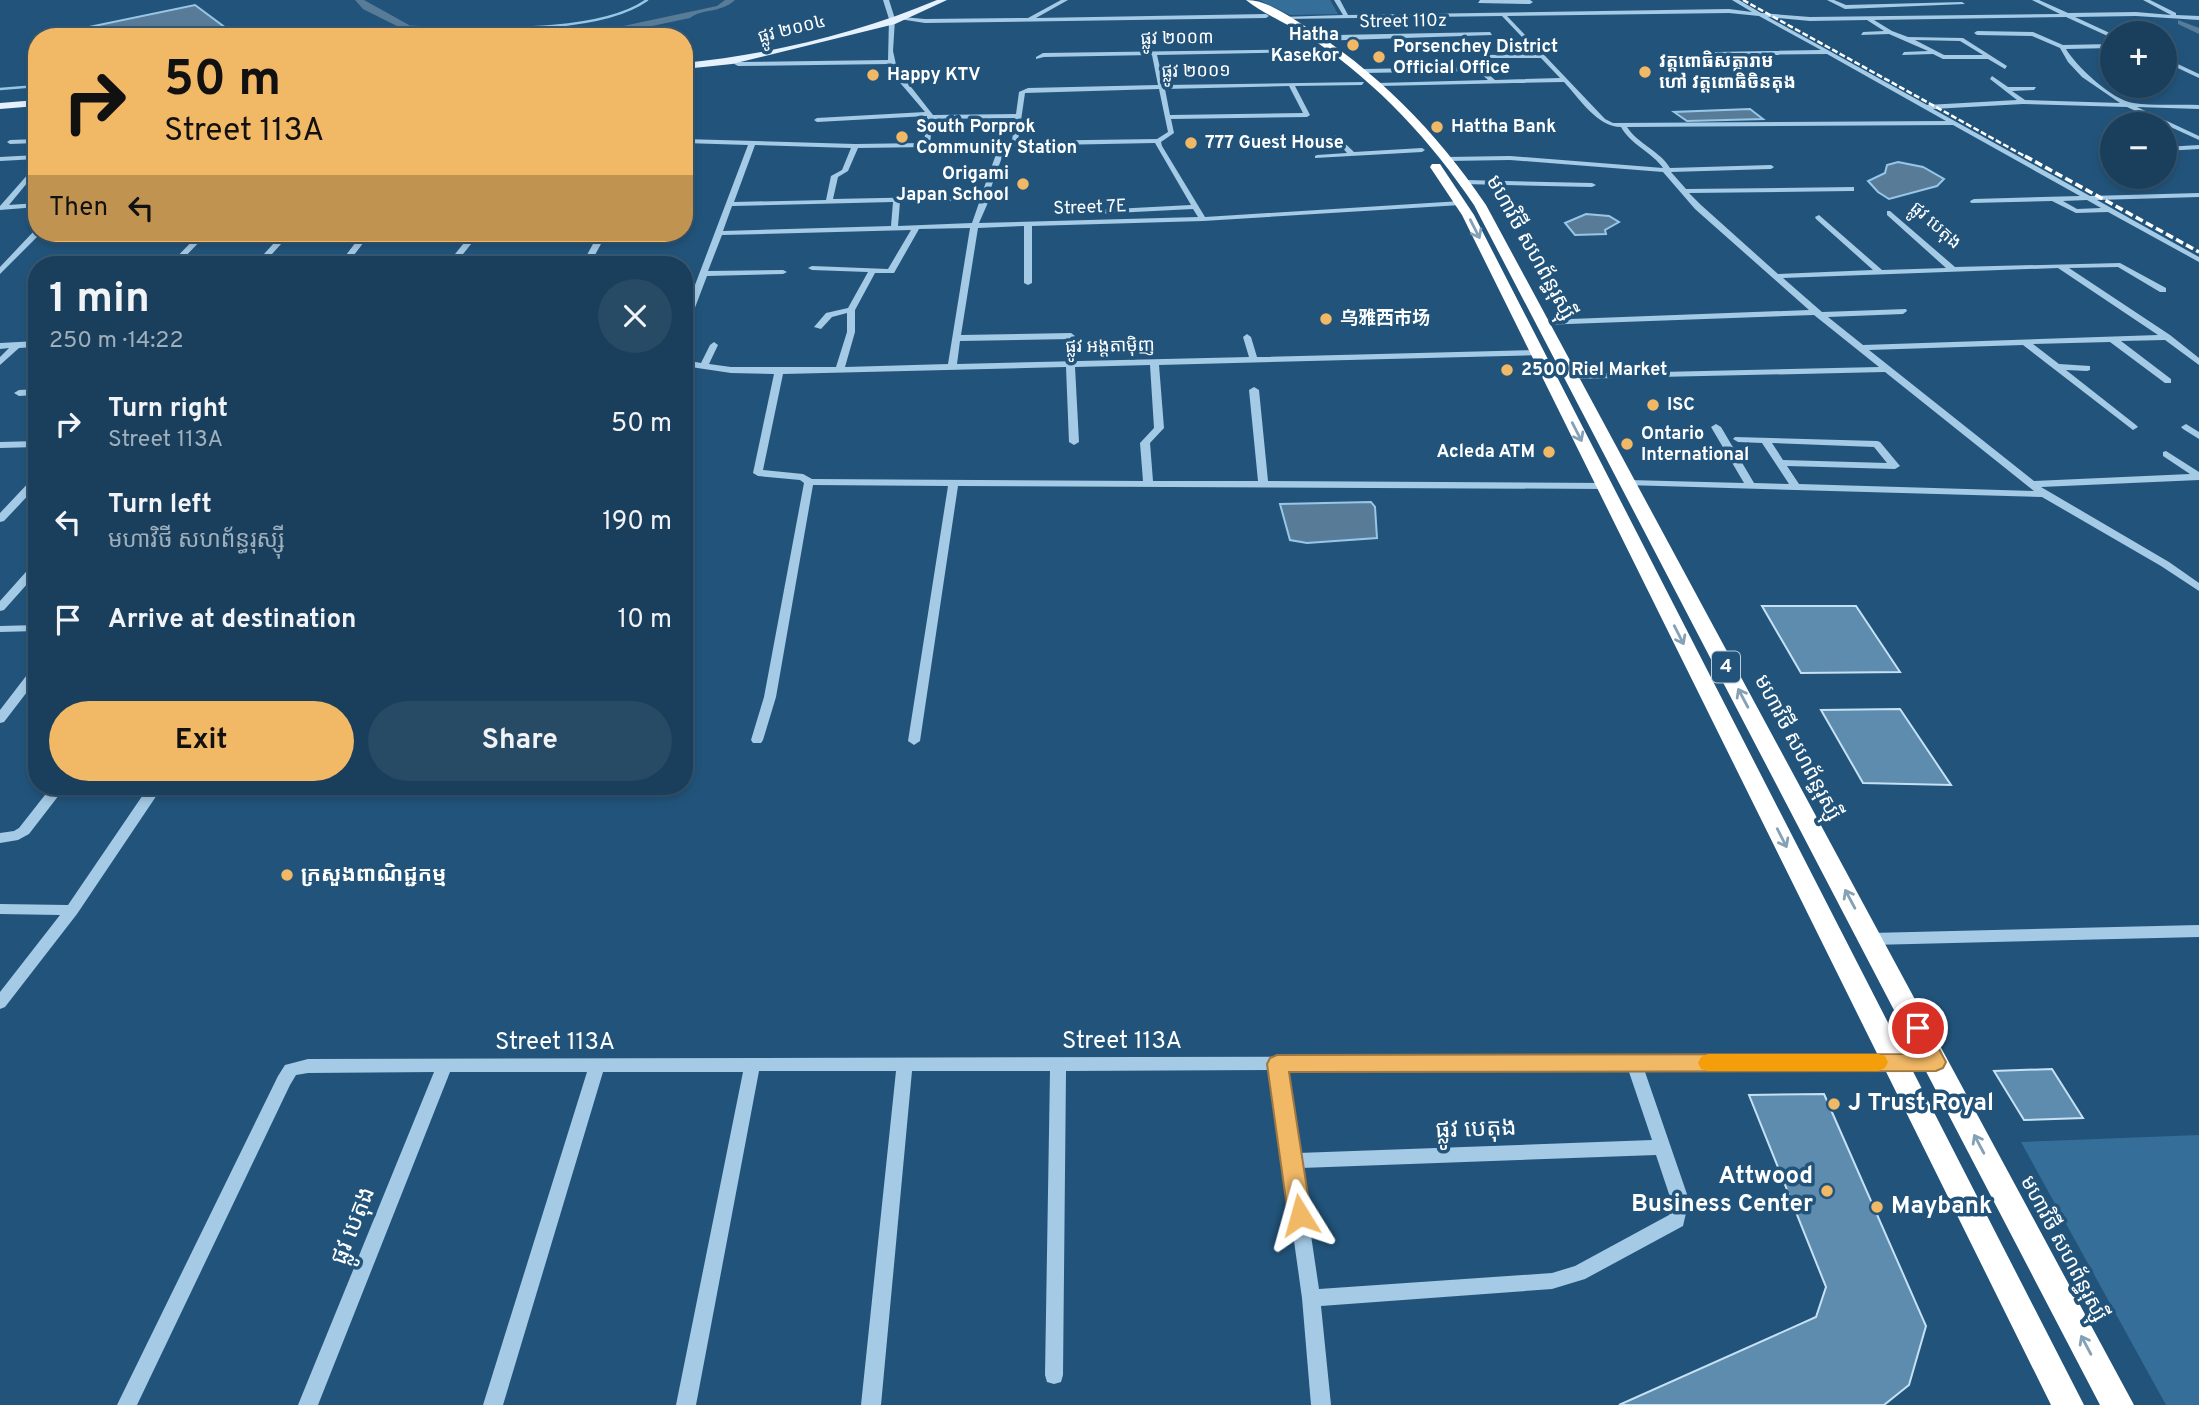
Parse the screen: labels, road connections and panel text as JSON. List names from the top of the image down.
{
  "streets": {
    "highway": ["មហាវិថី សហព័ន្ធរុស្ស៊ី", "4"],
    "main road": ["ផ្លូវ ២០០៤"],
    "street": [
      "Street 110z",
      "ផ្លូវ ២០០៣",
      "ផ្លូវ ២០០១",
      "Street 7E",
      "ផ្លូវ បេតុង",
      "ផ្លូវ អង្តតាម៉ិញ",
      "Street 113A"
    ]
  },
  "crossings": [
    ["Street 110z", "ផ្លូវ ២០០៣"],
    ["Street 110z", "មហាវិថី សហព័ន្ធរុស្ស៊ី"],
    ["ផ្លូវ ២០០៣", "មហាវិថី សហព័ន្ធរុស្ស៊ី"],
    ["ផ្លូវ ២០០១", "មហាវិថី សហព័ន្ធរុស្ស៊ី"],
    ["Street 7E", "មហាវិថី សហព័ន្ធរុស្ស៊ី"],
    ["ផ្លូវ បេតុង", "Street 113A"],
    ["មហាវិថី សហព័ន្ធរុស្ស៊ី", "ផ្លូវ អង្តតាម៉ិញ"],
    ["មហាវិថី សហព័ន្ធរុស្ស៊ី", "Street 113A"]
  ],
  "places": [
    "Hatha Kasekor",
    "Porsenchey District Official Office",
    "វត្តពោធិសត្តារាម ហៅ វត្តពោធិចិនតុង",
    "Happy KTV",
    "Hattha Bank",
    "South Porprok Community Station",
    "777 Guest House",
    "Origami Japan School",
    "乌雅西市场",
    "2500 Riel Market",
    "ISC",
    "Ontario International",
    "Acleda ATM",
    "ក្រសួងពាណិជ្ជកម្ម",
    "J Trust Royal",
    "Attwood Business Center",
    "Maybank"
  ],
  "page": {
    "map_buttons": ["+", "−"],
    "turn": ["50 m", "Street 113A"],
    "then": "Then",
    "heading": ["1 min", "250 m · 14:22"],
    "list": [
      {
        "name": "Turn right",
        "note": "Street 113A",
        "value": "50 m"
      },
      {
        "name": "Turn left",
        "note": "មហាវិថី សហព័ន្ធរុស្ស៊ី",
        "value": "190 m"
      },
      {
        "name": "Arrive at destination",
        "value": "10 m"
      }
    ],
    "buttons": ["Exit", "Share"]
  }
}
